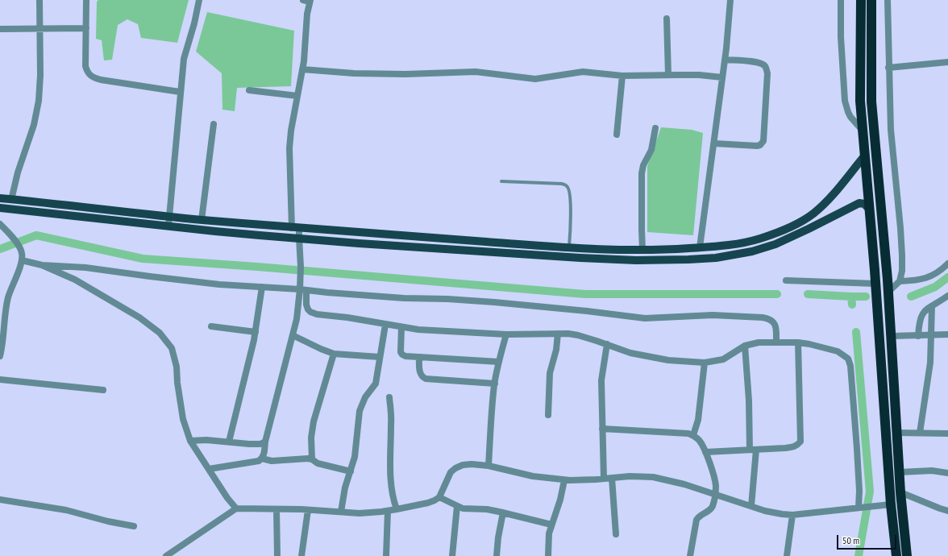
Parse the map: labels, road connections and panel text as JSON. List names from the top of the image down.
{
  "scale_bar": "50 m"
}
